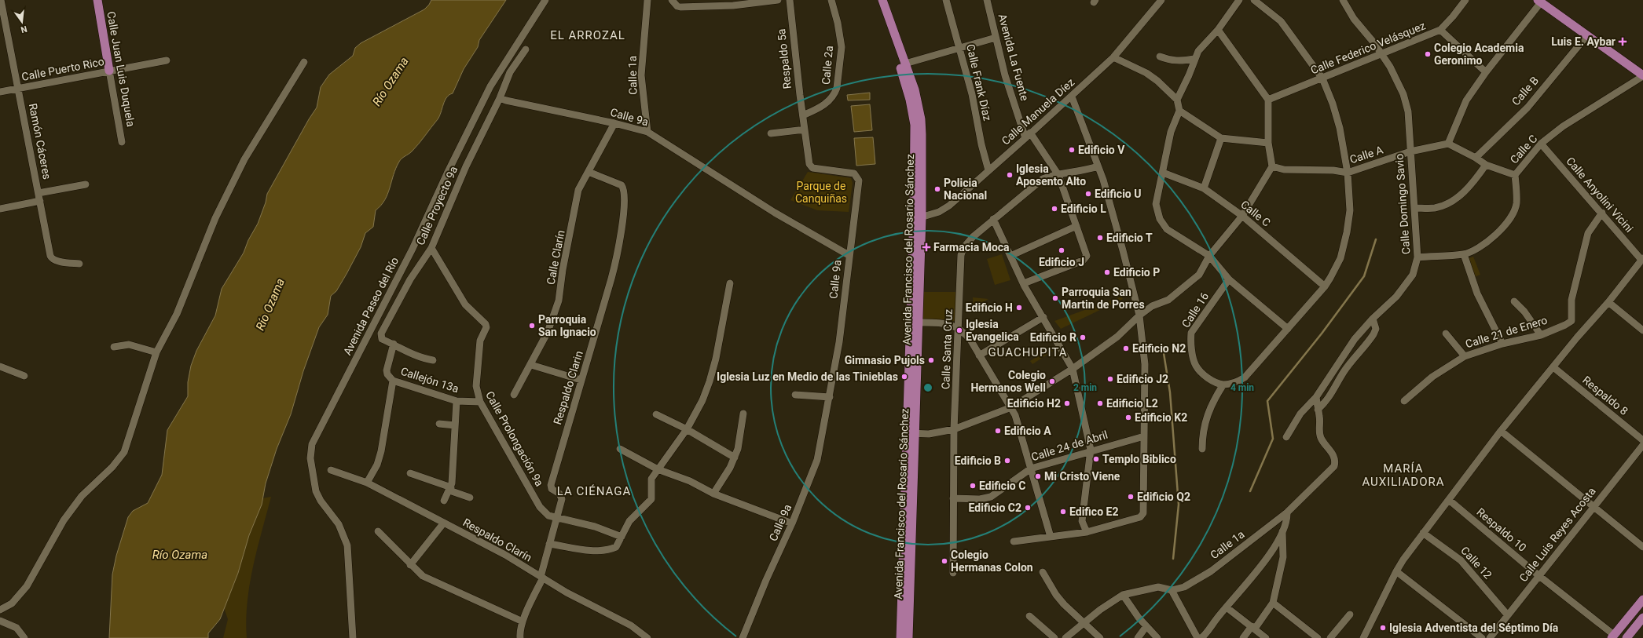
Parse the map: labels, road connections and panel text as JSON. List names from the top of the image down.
{
  "streets": {
    "main road": ["Calle Juan Luis Duquela", "Avenida Francisco del Rosario Sánchez"],
    "street": [
      "Calle Federico Velásquez",
      "Avenida La Fuente",
      "Respaldo 5a",
      "Calle 2a",
      "Calle Puerto Rico",
      "Calle 1a",
      "Calle Frank Díaz",
      "Calle B",
      "Calle Manuela Díez",
      "Calle 9a",
      "Ramón Cáceres",
      "Calle C",
      "Calle A",
      "Calle Anyolini Vicini",
      "Calle Domingo Savio",
      "Calle Proyecto 9a",
      "Calle Clarín",
      "Avenida Paseo del Río",
      "Calle 16",
      "Calle 21 de Enero",
      "Calle Santa Cruz",
      "Callejón 13a",
      "Respaldo Clarin",
      "Respaldo 8",
      "Calle Prolongación 9a",
      "Calle 24 de Abril",
      "Respaldo 10",
      "Calle Luis Reyes Acosta",
      "Respaldo Clarín",
      "Calle 12"
    ]
  },
  "crossings": [
    ["Calle Federico Velásquez", "Calle Domingo Savio"],
    ["Avenida La Fuente", "Calle Manuela Díez"],
    ["Respaldo 5a", "Calle 2a"],
    ["Respaldo 5a", "Calle 9a"],
    ["Calle Puerto Rico", "Calle Juan Luis Duquela"],
    ["Calle Puerto Rico", "Ramón Cáceres"],
    ["Calle 1a", "Calle 9a"],
    ["Calle Frank Díaz", "Calle Manuela Díez"],
    ["Calle Manuela Díez", "Avenida Francisco del Rosario Sánchez"],
    ["Calle 9a", "Calle Proyecto 9a"],
    ["Calle 9a", "Calle Clarín"],
    ["Calle C", "Calle Anyolini Vicini"],
    ["Calle C", "Calle Domingo Savio"],
    ["Calle A", "Calle Domingo Savio"],
    ["Calle Anyolini Vicini", "Calle 21 de Enero"],
    ["Calle Proyecto 9a", "Callejón 13a"],
    ["Calle Proyecto 9a", "Calle Prolongación 9a"],
    ["Calle Clarín", "Respaldo Clarin"],
    ["Calle Santa Cruz", "Calle 24 de Abril"],
    ["Callejón 13a", "Calle Prolongación 9a"],
    ["Respaldo Clarin", "Calle Prolongación 9a"],
    ["Respaldo 10", "Calle Luis Reyes Acosta"],
    ["Calle Luis Reyes Acosta", "Calle 12"]
  ],
  "districts": [
    "EL ARROZAL",
    "GUACHUPITA",
    "MARÍA AUXILIADORA",
    "LA CIÉNAGA"
  ],
  "water": ["Río Ozama"],
  "parks": ["Parque de Canquiñas"],
  "places": {
    "health": ["Luis E. Aybar", "Farmacia Moca"],
    "other": [
      "Colegio Academia Geronimo",
      "Edificio V",
      "Iglesia Aposento Alto",
      "Policia Nacional",
      "Edificio U",
      "Edificio L",
      "Edificio T",
      "Edificio J",
      "Edificio P",
      "Parroquia San Martin de Porres",
      "Edificio H",
      "Parroquia San Ignacio",
      "Iglesia Evangelica",
      "Edificio R",
      "Edificio N2",
      "Gimnasio Pujols",
      "Iglesia Luz en Medio de las Tinieblas",
      "Edificio J2",
      "Colegio Hermanos Well",
      "Edificio H2",
      "Edificio L2",
      "Edificio K2",
      "Edificio A",
      "Templo Biblico",
      "Edificio B",
      "Mi Cristo Viene",
      "Edificio C",
      "Edificio Q2",
      "Edificio C2",
      "Edifico E2",
      "Colegio Hermanas Colon",
      "Iglesia Adventista del Séptimo Día"
    ]
  },
  "north": "bottom",
  "rings": ["2 min", "4 min"]
}
